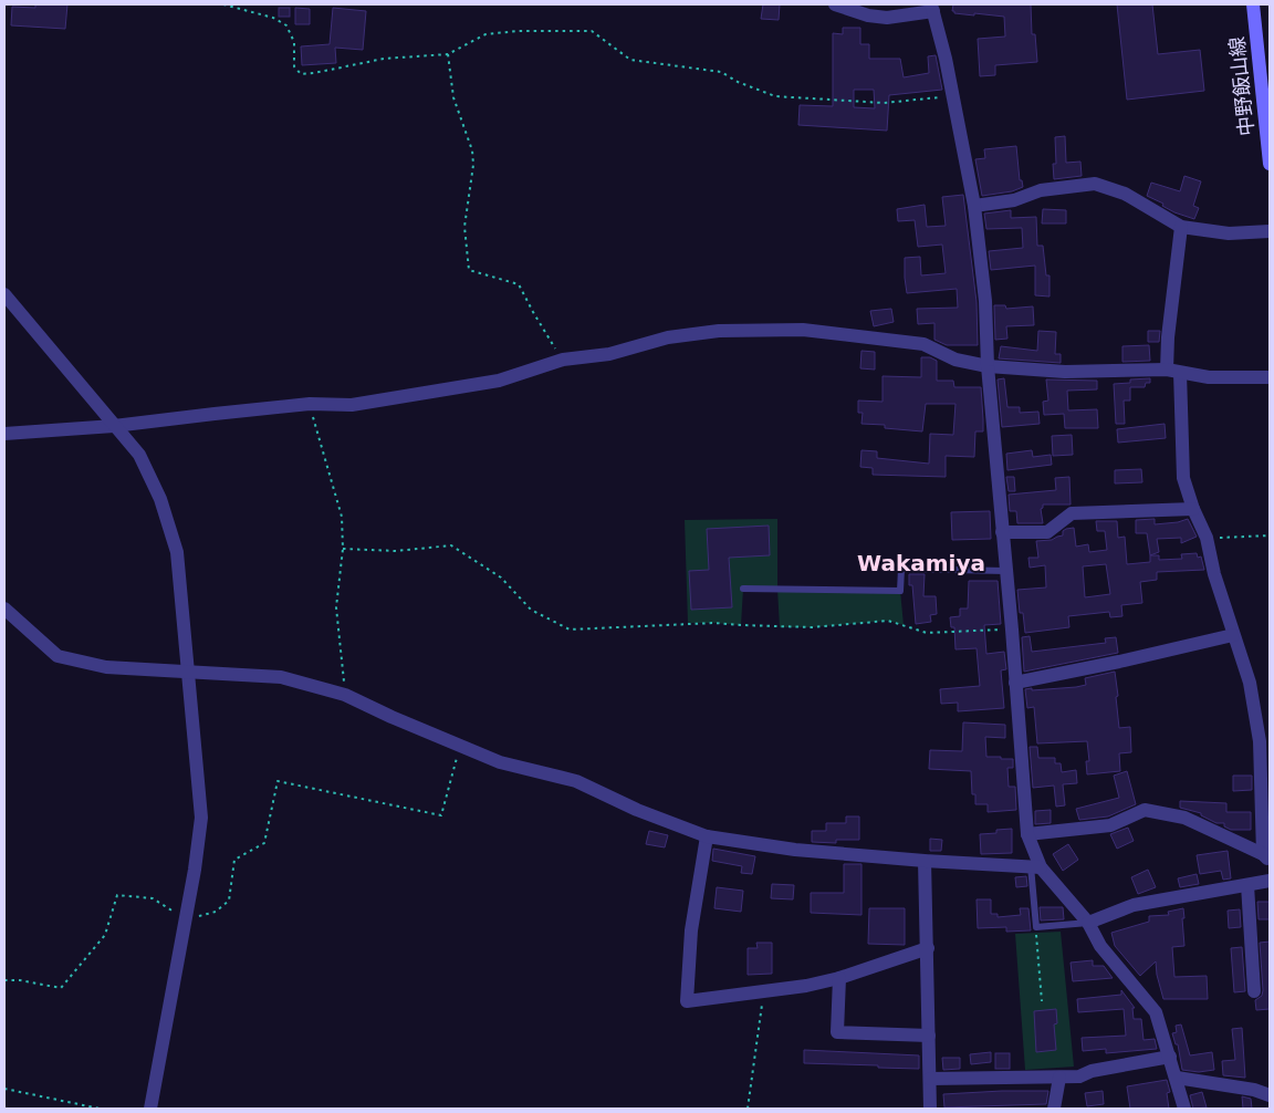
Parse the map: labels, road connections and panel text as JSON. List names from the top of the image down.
{
  "streets": {
    "main road": ["中野飯山線"]
  },
  "districts": ["Wakamiya"]
}
